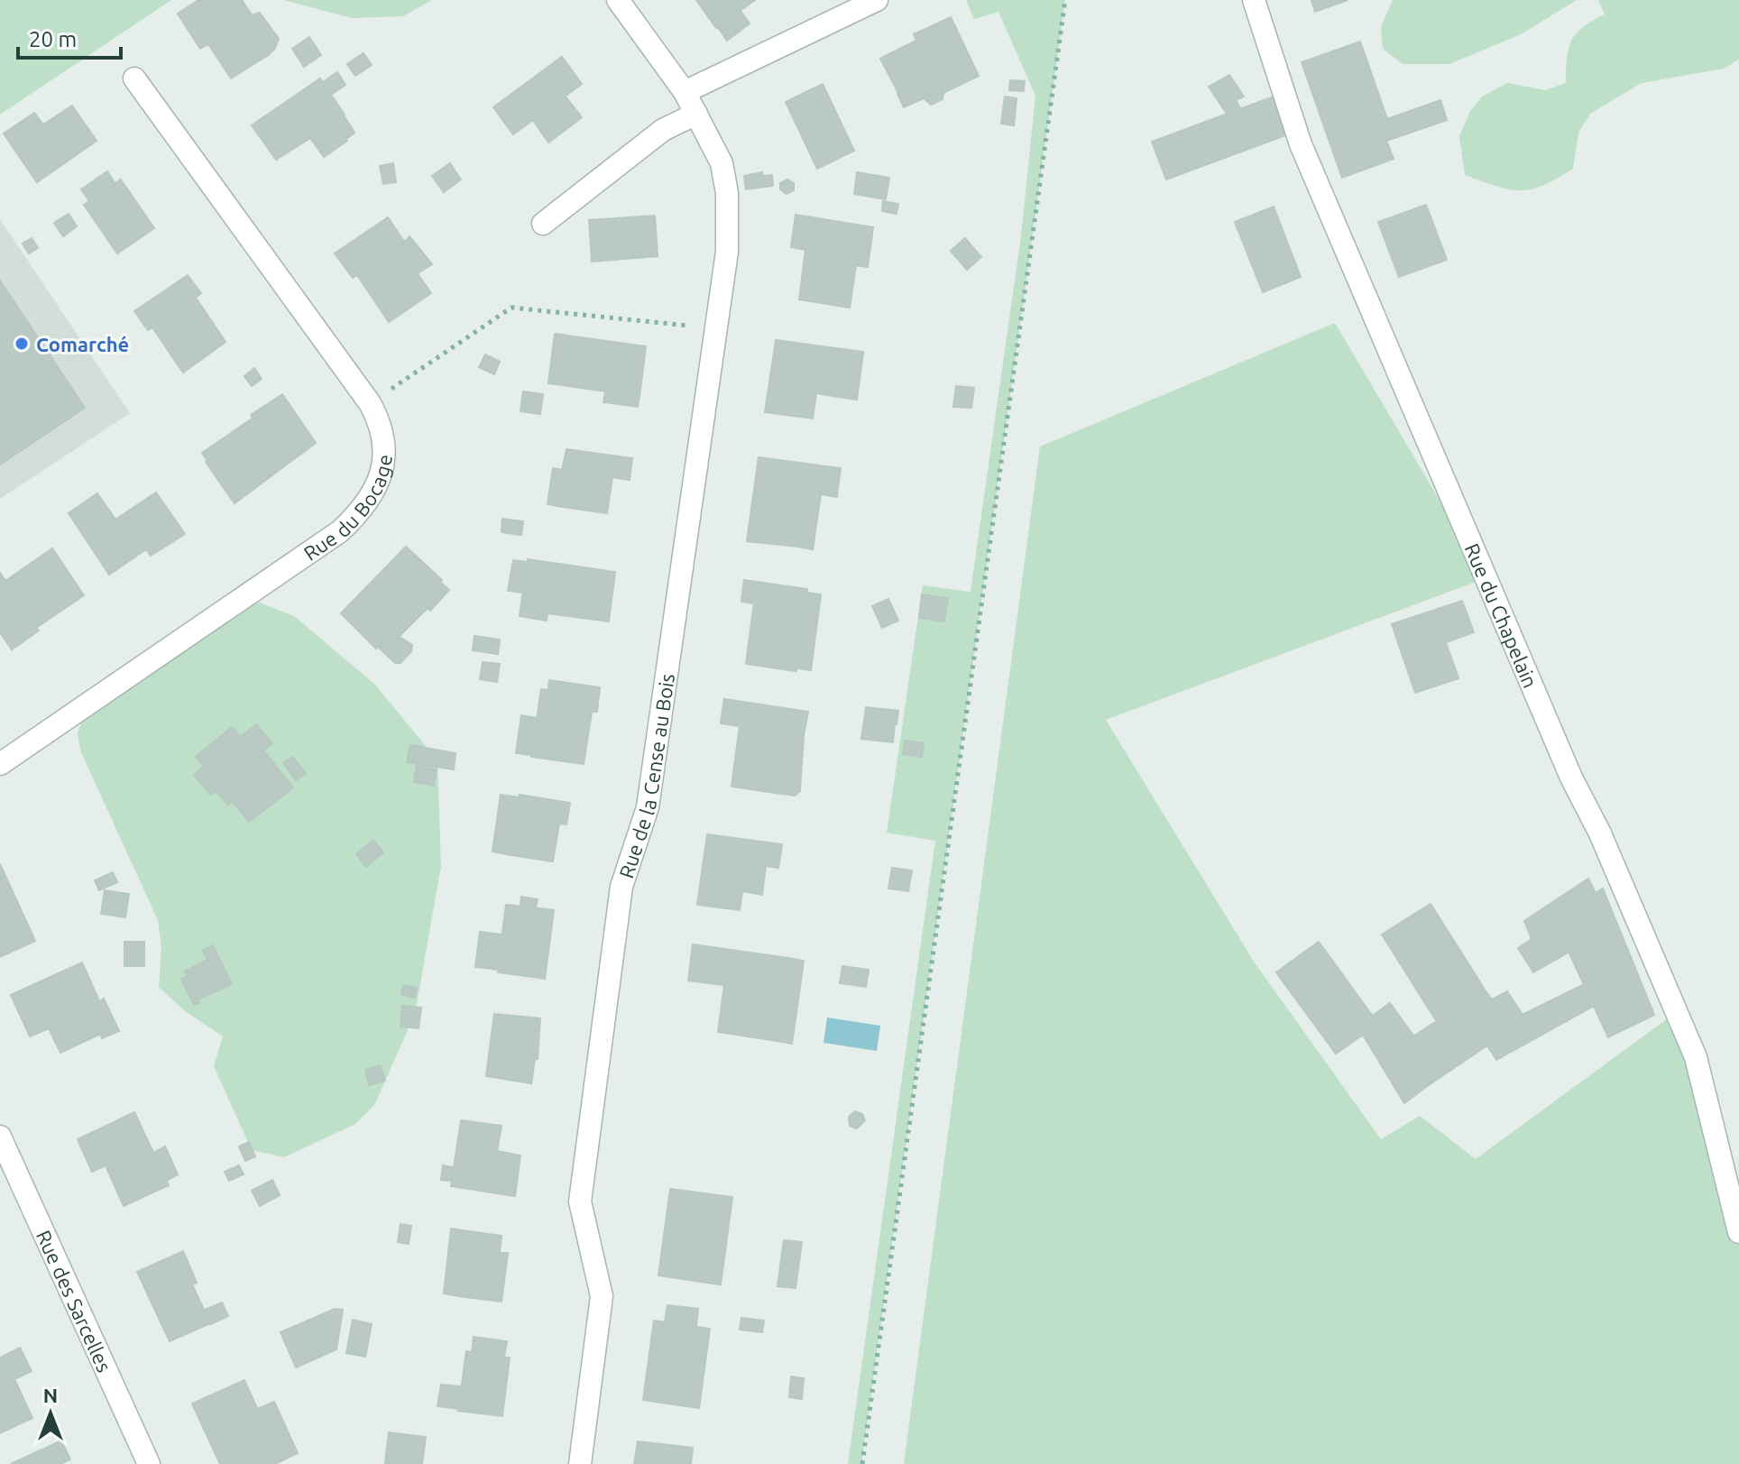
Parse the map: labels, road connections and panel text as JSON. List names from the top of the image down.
{
  "streets": {
    "street": [
      "Rue du Bocage",
      "Rue du Chapelain",
      "Rue de la Cense au Bois",
      "Rue des Sarcelles"
    ]
  },
  "places": ["Comarché"],
  "scale_bar": "20 m",
  "north": "top"
}
